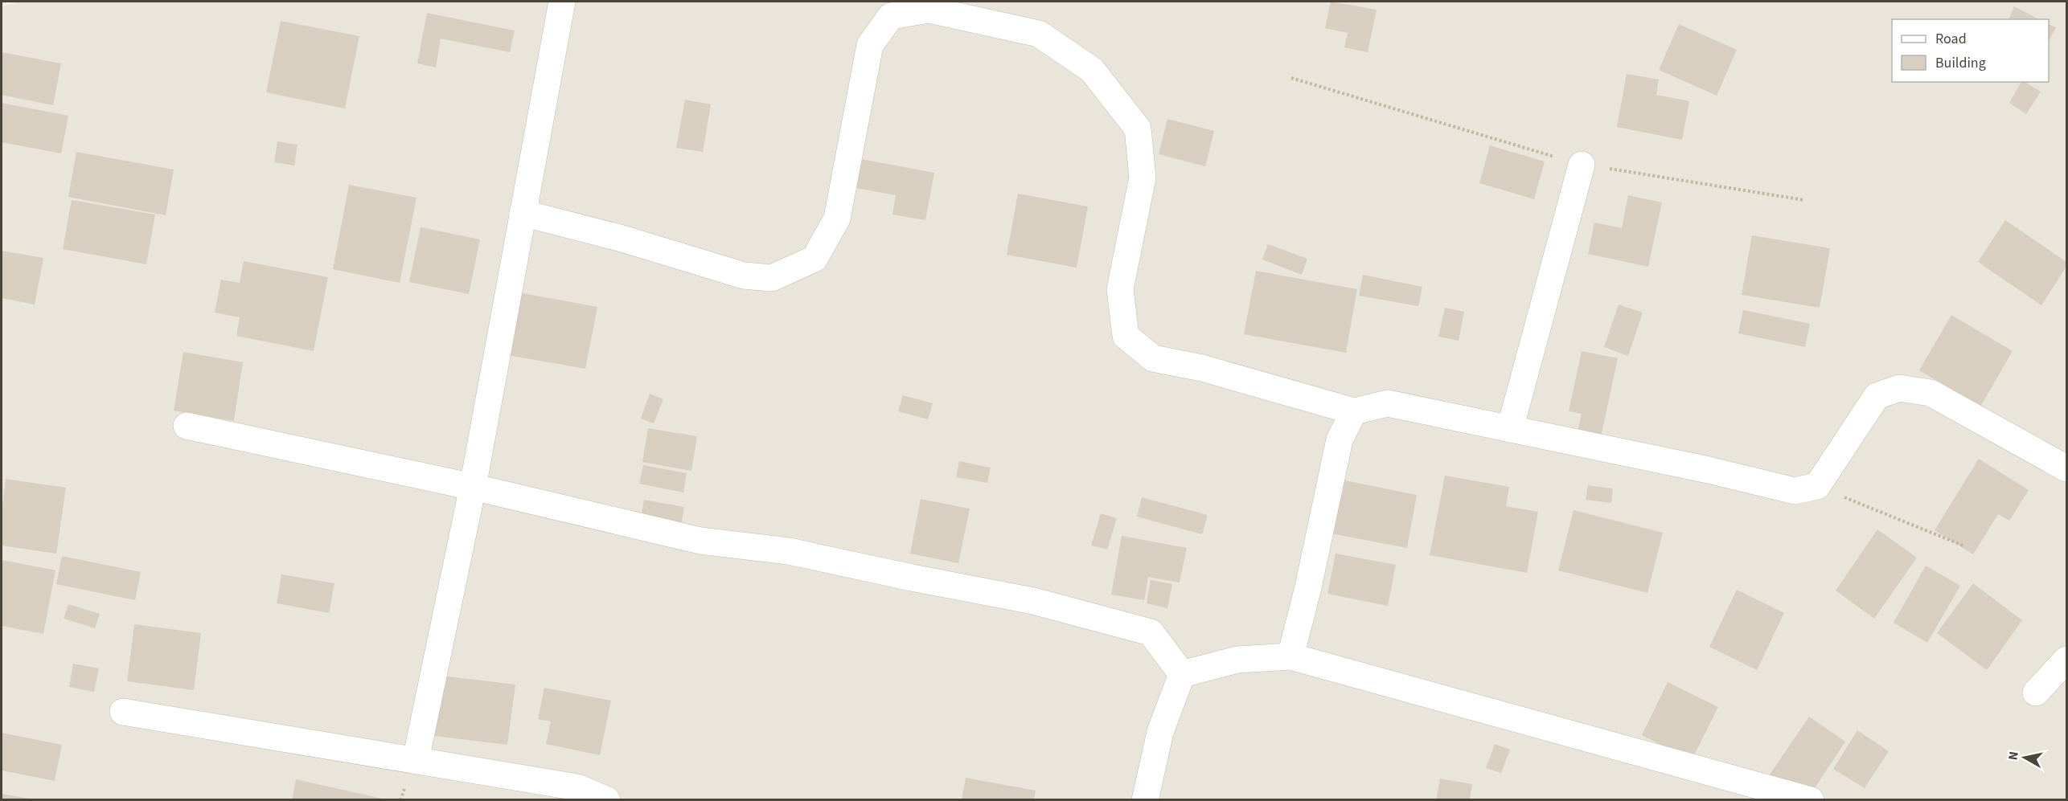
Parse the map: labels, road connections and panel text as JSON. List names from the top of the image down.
{
  "legend": ["Road", "Building"],
  "north": "left"
}
